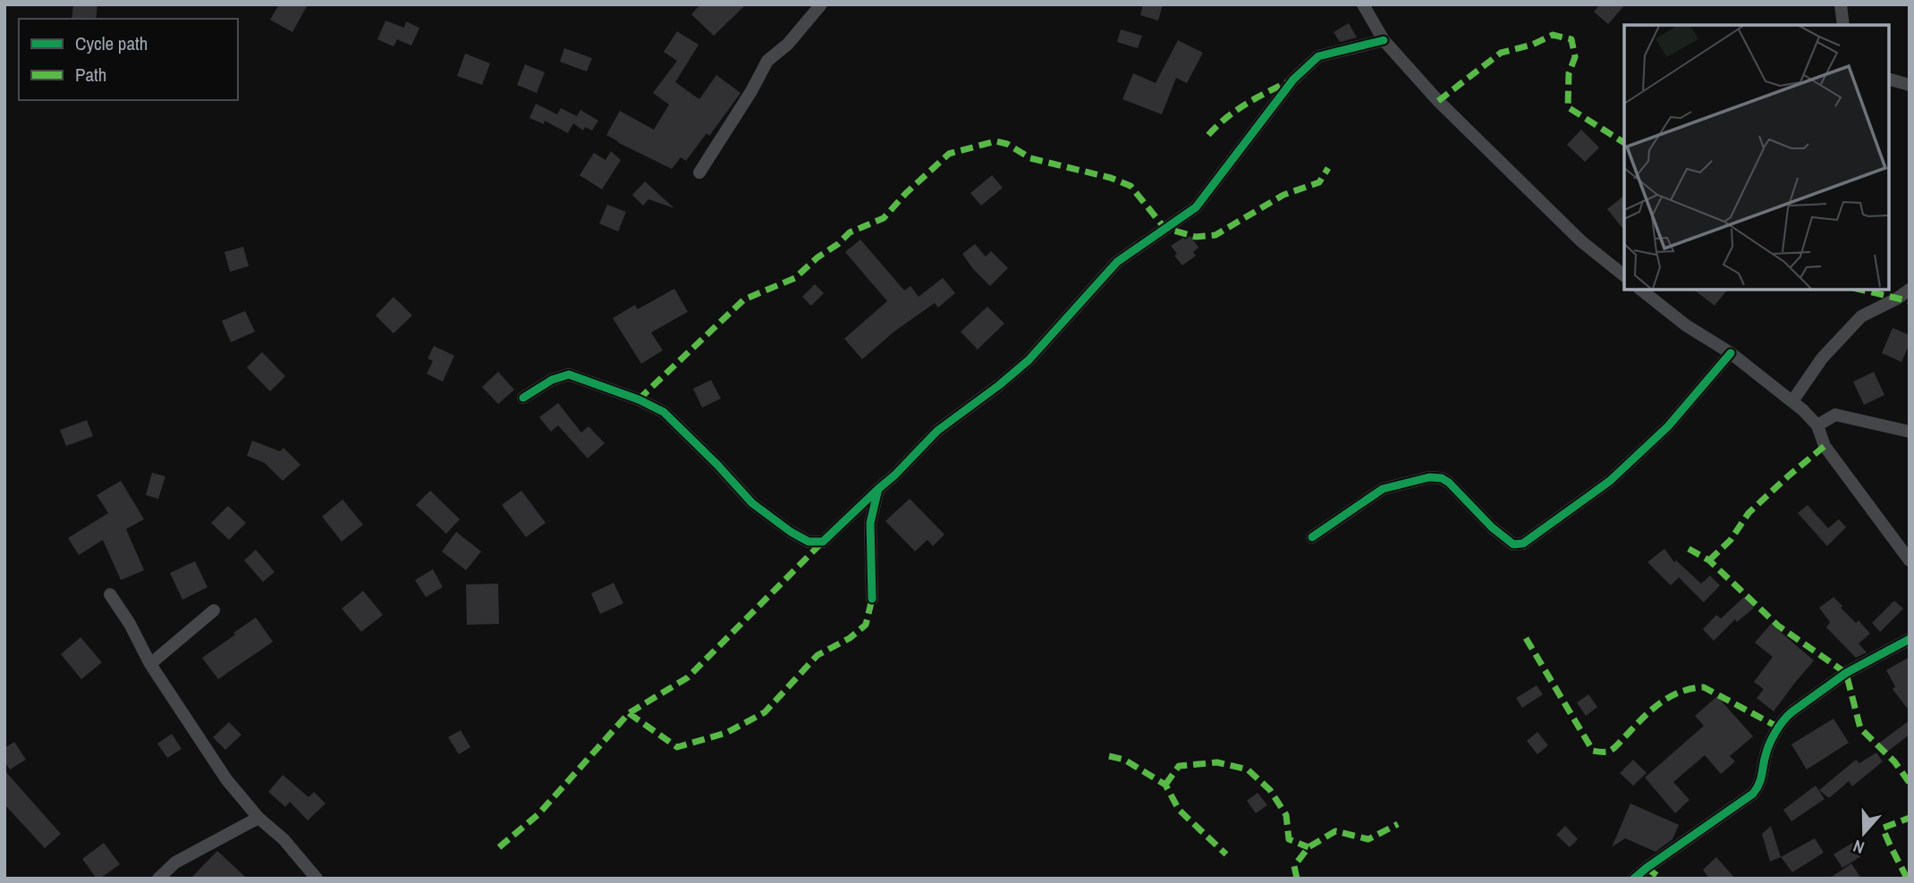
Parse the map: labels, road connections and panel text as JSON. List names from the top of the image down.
{
  "legend": ["Cycle path", "Path"],
  "north": "bottom"
}
